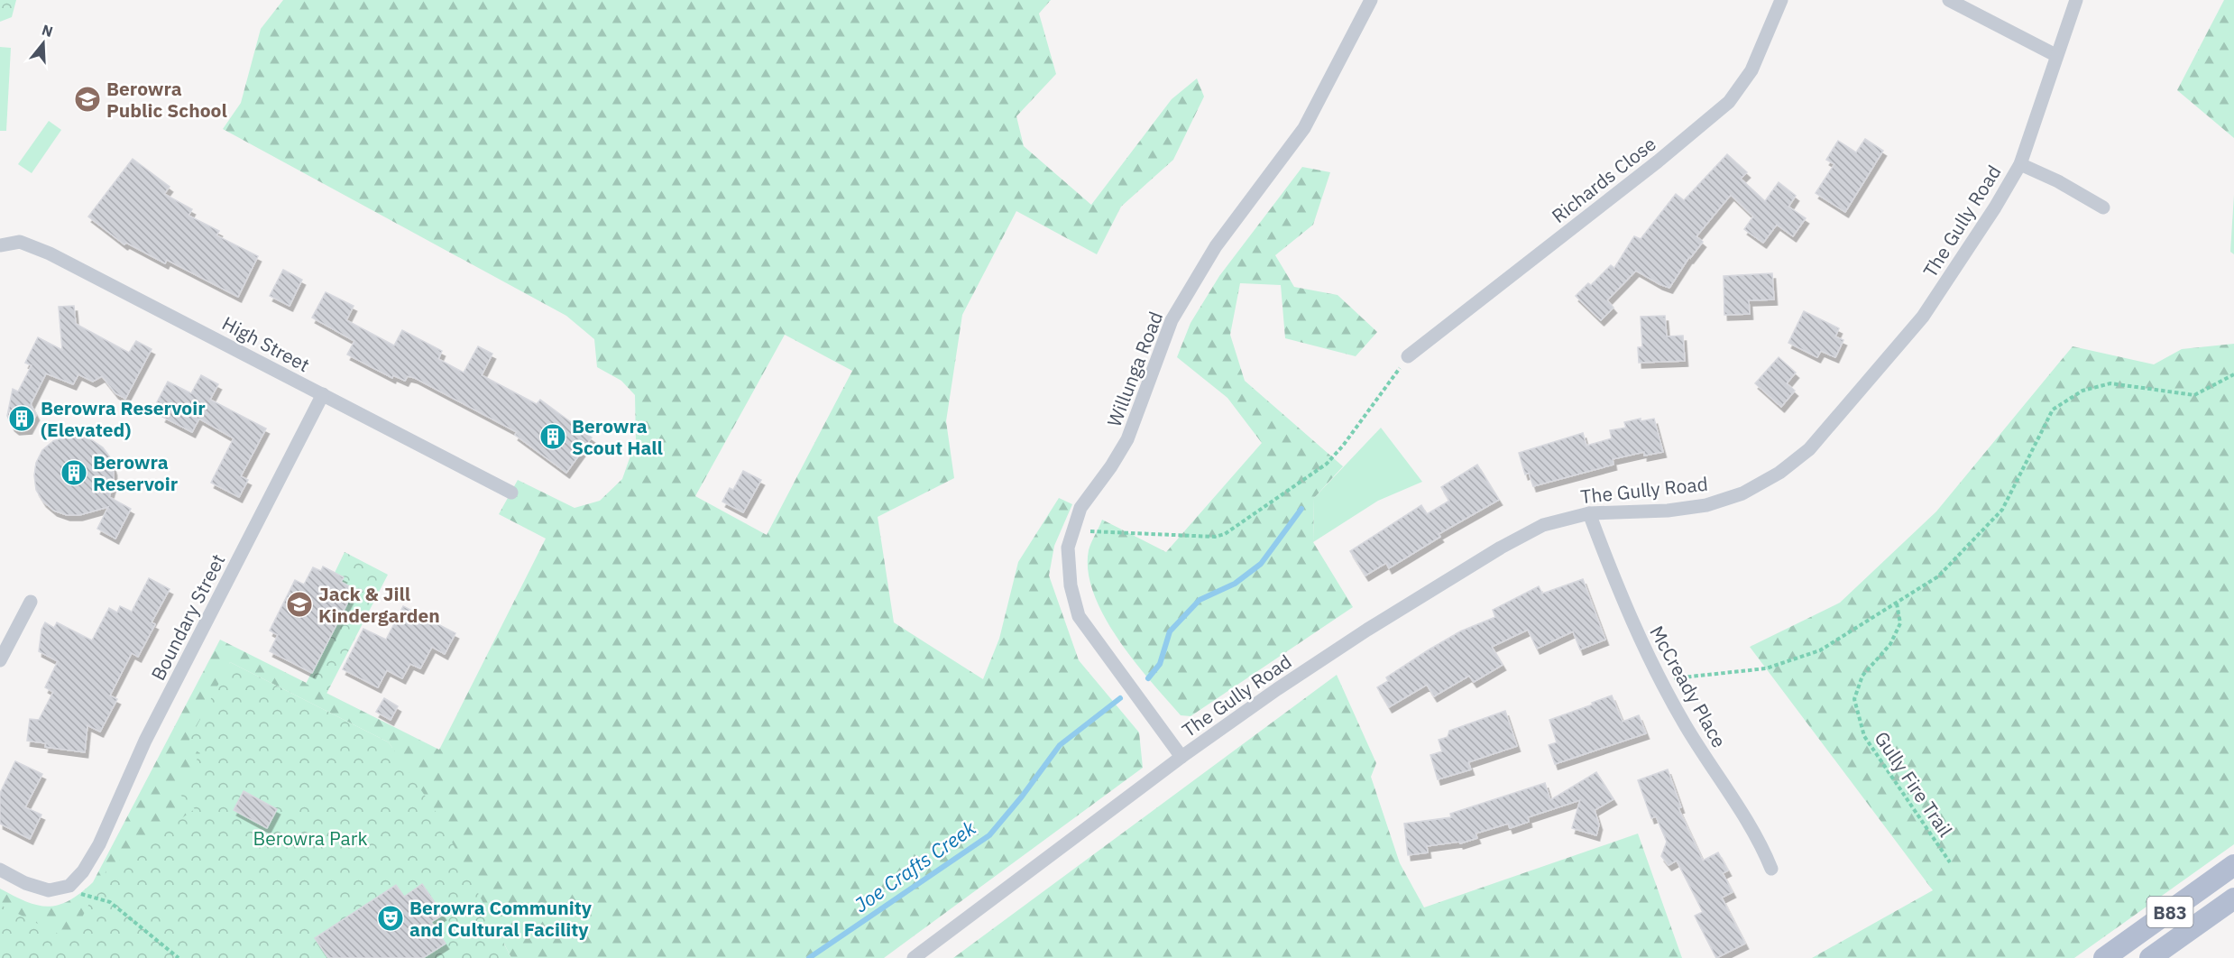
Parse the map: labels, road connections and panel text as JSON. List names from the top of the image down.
{
  "streets": {
    "main road": ["B83"],
    "street": [
      "Richards Close",
      "The Gully Road",
      "High Street",
      "Willunga Road",
      "Boundary Street",
      "McCready Place"
    ],
    "path": ["Gully Fire Trail"]
  },
  "crossings": [
    ["The Gully Road", "Willunga Road"],
    ["The Gully Road", "McCready Place"],
    ["High Street", "Boundary Street"]
  ],
  "water": ["Joe Crafts Creek"],
  "parks": ["Berowra Park"],
  "places": {
    "school or university": ["Berowra Public School", "Jack & Jill Kindergarden"],
    "building": ["Berowra Reservoir (Elevated)", "Berowra Scout Hall", "Berowra Reservoir"],
    "theatre": ["Berowra Community and Cultural Facility"]
  },
  "north": "top"
}
